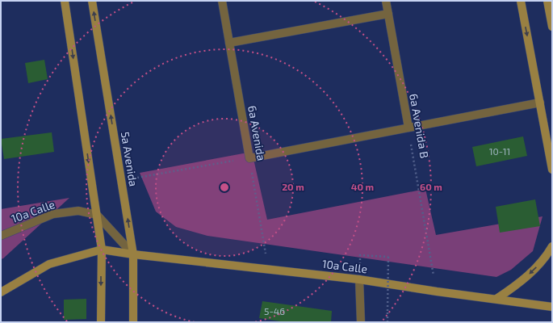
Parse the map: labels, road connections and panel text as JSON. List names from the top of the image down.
{
  "streets": {
    "main road": ["5a Avenida", "10a Calle"],
    "street": ["6a Avenida B", "6a Avenida"]
  },
  "crossings": [
    ["6a Avenida", "10a Calle"],
    ["5a Avenida", "10a Calle"]
  ],
  "house_numbers": ["10-11", "5-46"],
  "rings": ["20 m", "40 m", "60 m"]
}
